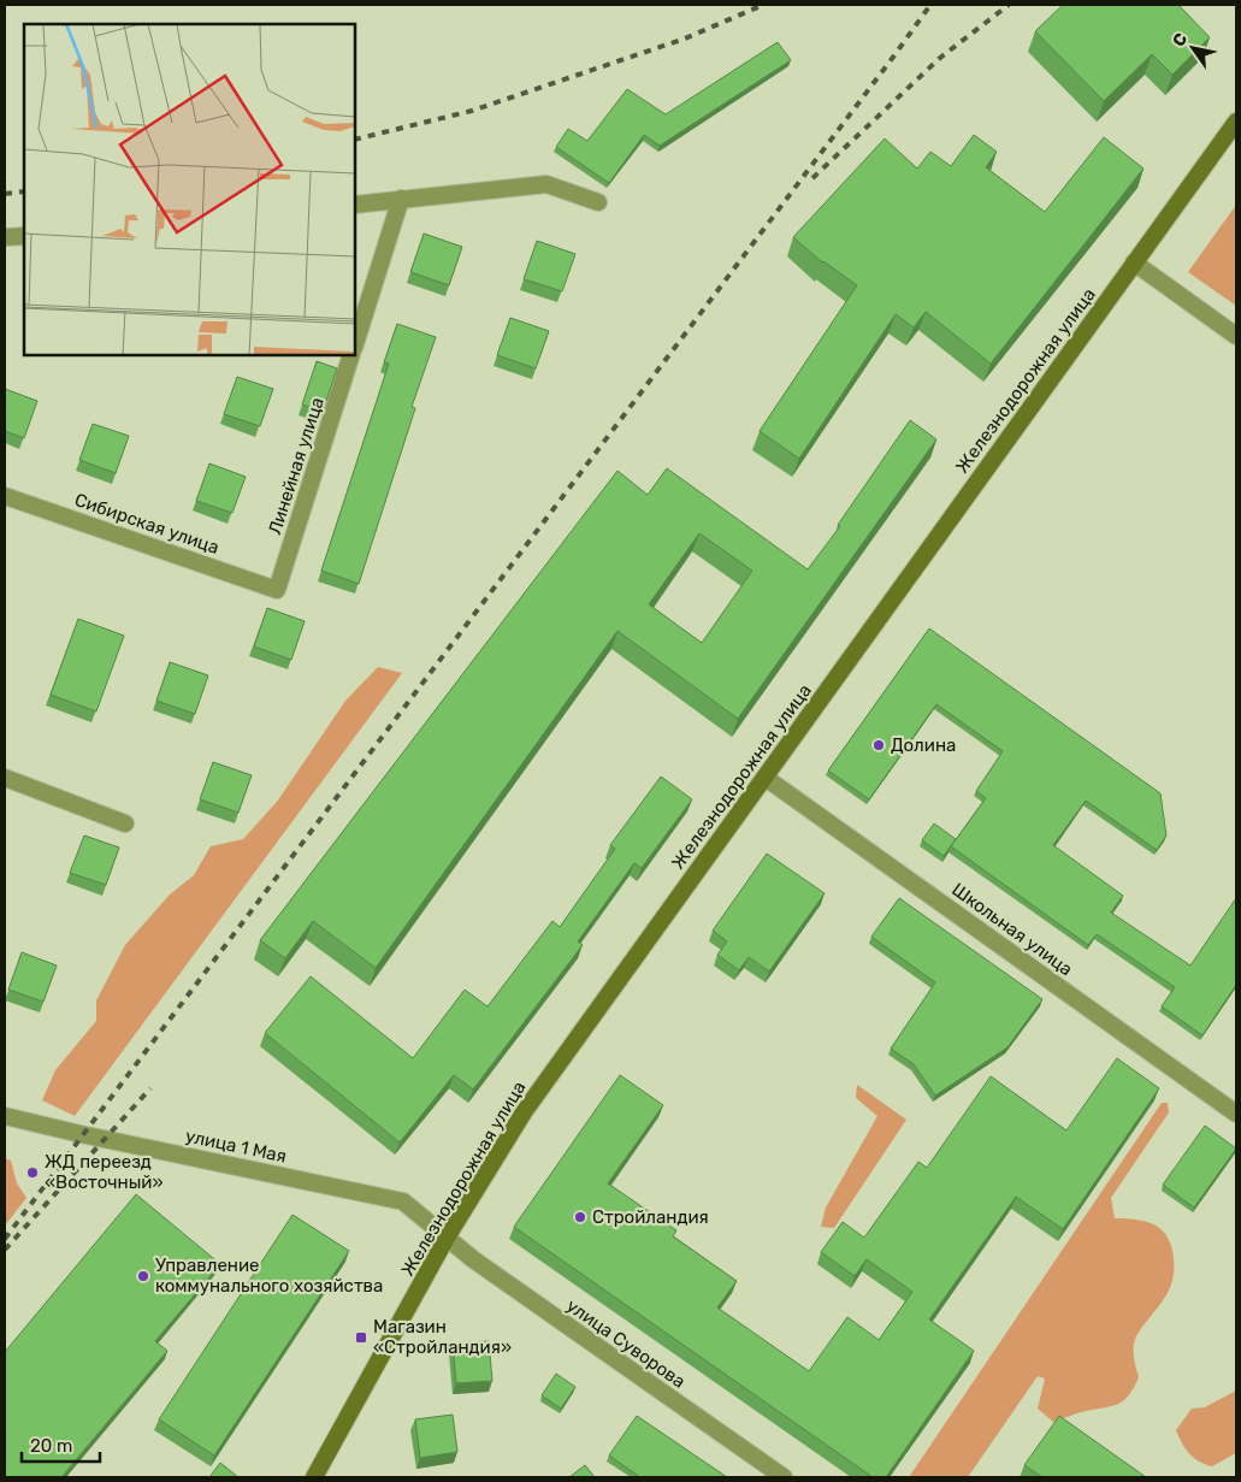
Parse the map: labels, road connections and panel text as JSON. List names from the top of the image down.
{
  "streets": {
    "main road": ["Железнодорожная улица"],
    "street": [
      "Линейная улица",
      "Сибирская улица",
      "Школьная улица",
      "улица 1 Мая",
      "улица Суворова"
    ]
  },
  "crossings": [
    ["Железнодорожная улица", "Школьная улица"],
    ["Железнодорожная улица", "улица 1 Мая"],
    ["Железнодорожная улица", "улица Суворова"],
    ["Линейная улица", "Сибирская улица"],
    ["улица 1 Мая", "улица Суворова"]
  ],
  "places": {
    "other": [
      "Долина",
      "ЖД переезд «Восточный»",
      "Стройландия",
      "Управление коммунального хозяйства"
    ],
    "transit": ["Магазин «Стройландия»"]
  },
  "scale_bar": "20 m",
  "north": "top left"
}
